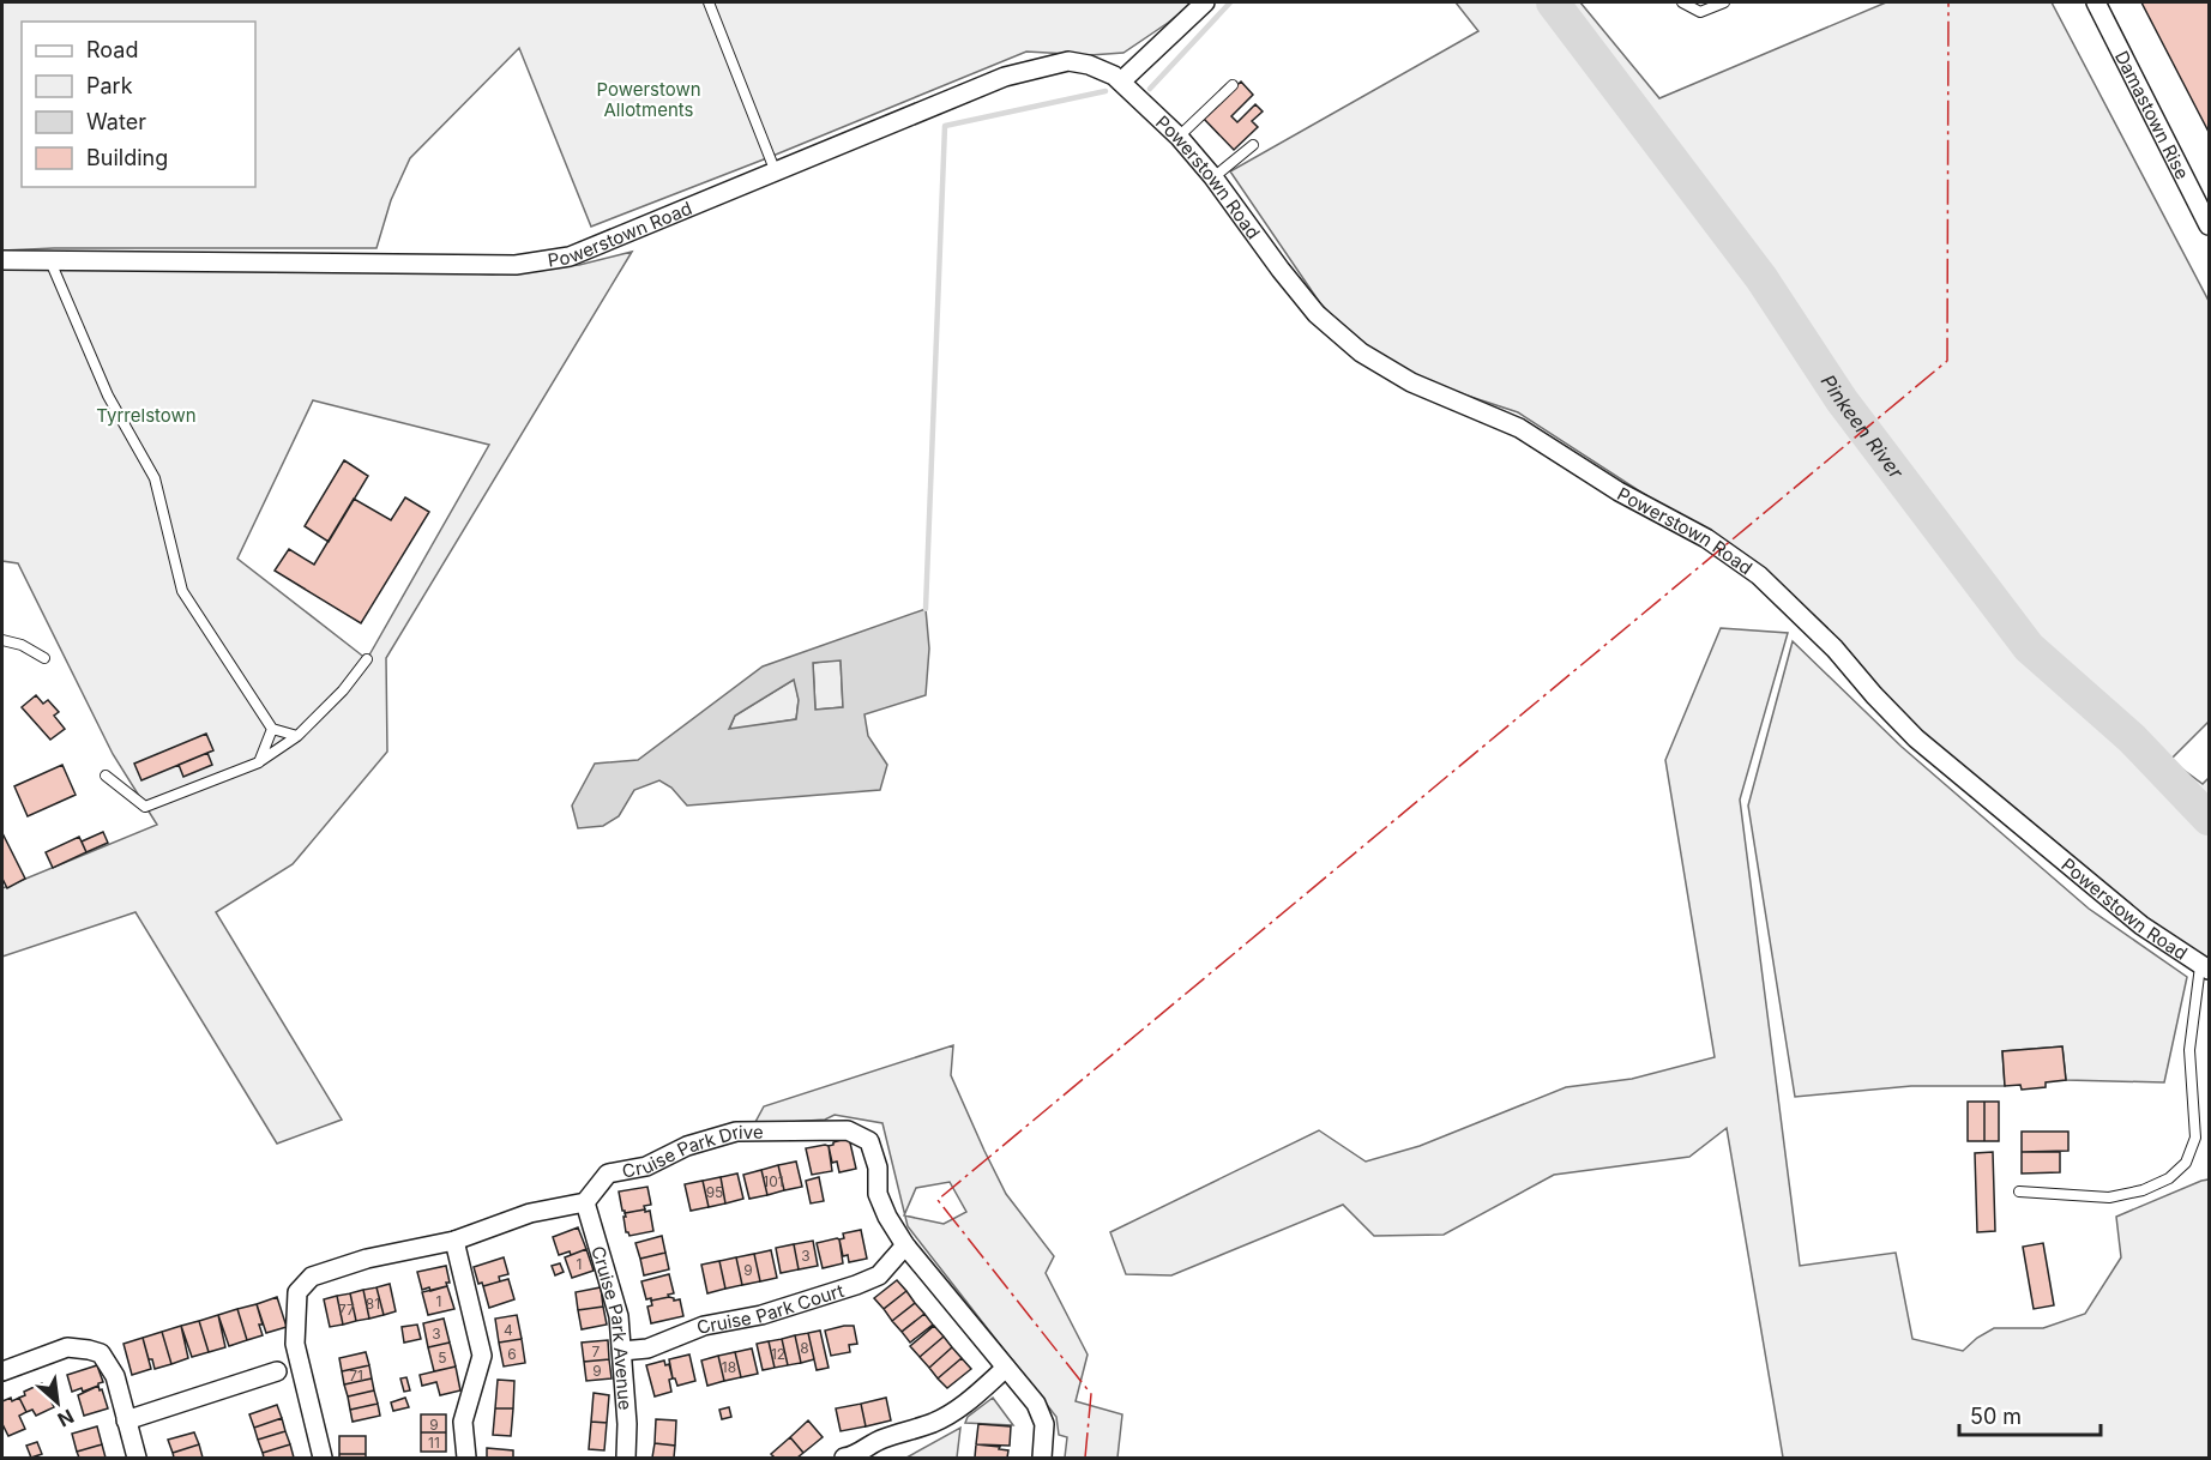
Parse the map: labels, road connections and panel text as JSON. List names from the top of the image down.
{
  "streets": {
    "street": [
      "Damastown Rise",
      "Powerstown Road",
      "Cruise Park Drive",
      "Cruise Park Court",
      "Cruise Park Avenue"
    ]
  },
  "crossings": [
    ["Cruise Park Drive", "Cruise Park Court"],
    ["Cruise Park Drive", "Cruise Park Avenue"],
    ["Cruise Park Court", "Cruise Park Avenue"]
  ],
  "water": ["Pinkeen River"],
  "parks": ["Powerstown Allotments", "Tyrrelstown"],
  "house_numbers": [
    "101",
    "95",
    "3",
    "1",
    "9",
    "1",
    "81",
    "77",
    "4",
    "3",
    "8",
    "7",
    "6",
    "12",
    "5",
    "18",
    "9",
    "71",
    "9",
    "11"
  ],
  "legend": [
    "Road",
    "Park",
    "Water",
    "Building"
  ],
  "scale_bar": "50 m",
  "north": "bottom right"
}
